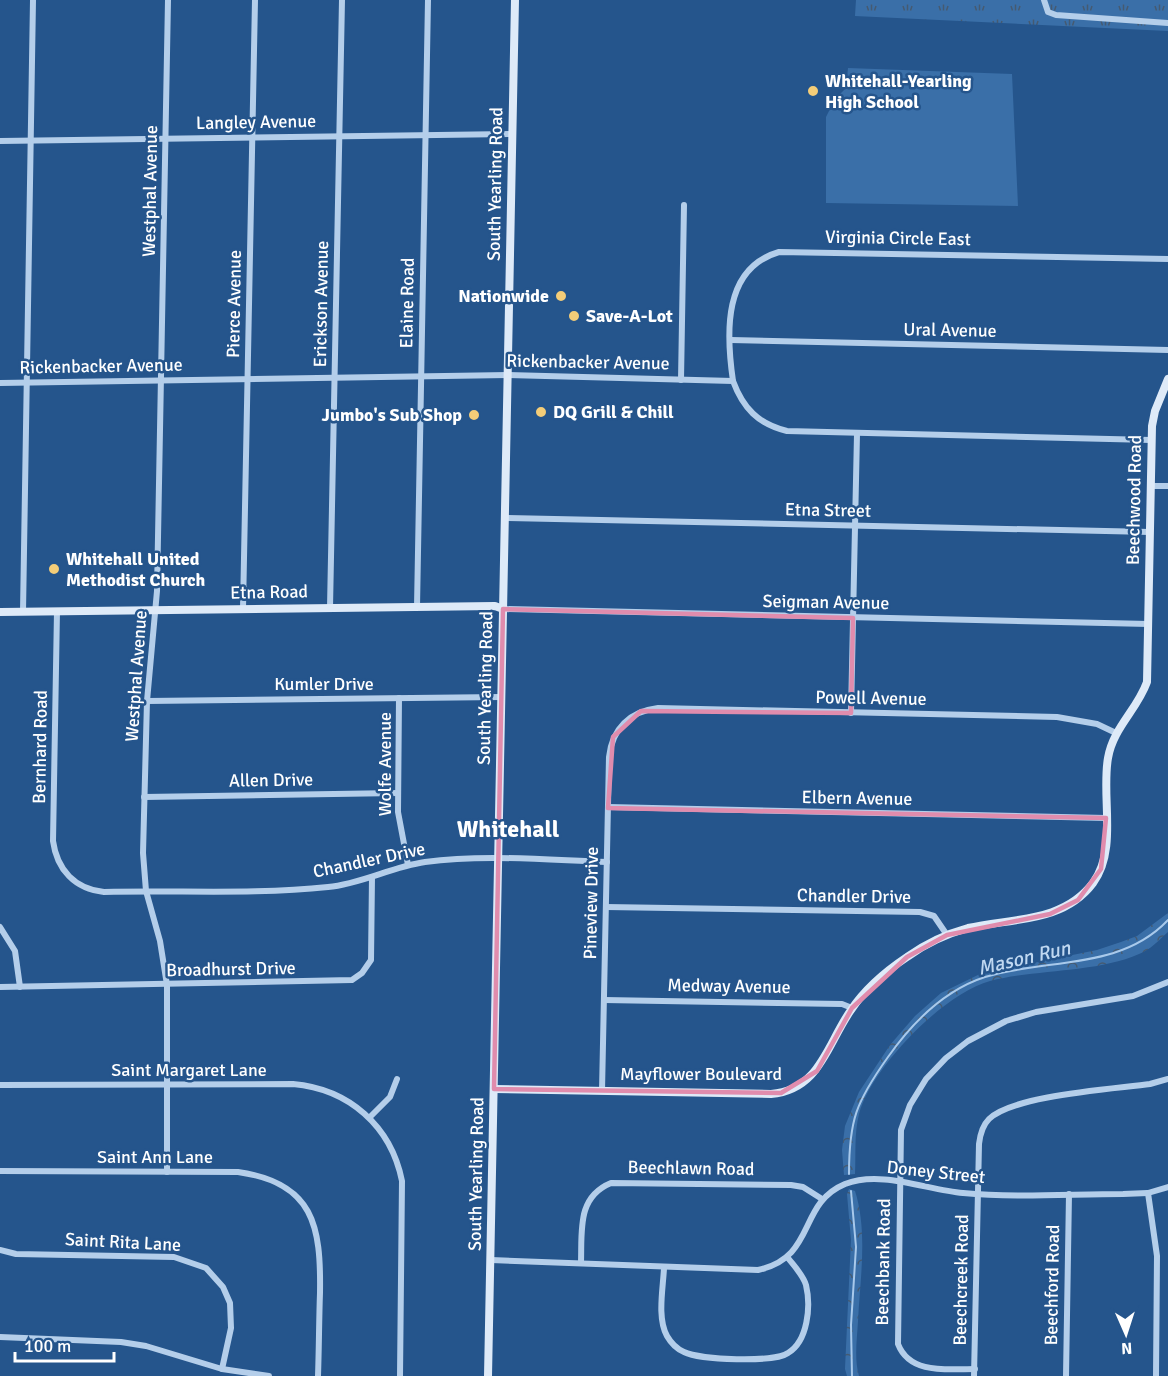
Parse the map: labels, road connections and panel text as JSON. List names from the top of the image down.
{
  "streets": {
    "street": [
      "Langley Avenue",
      "South Yearling Road",
      "Westphal Avenue",
      "Virginia Circle East",
      "Elaine Road",
      "Pierce Avenue",
      "Erickson Avenue",
      "Ural Avenue",
      "Rickenbacker Avenue",
      "Beechwood Road",
      "Etna Street",
      "Etna Road",
      "Seigman Avenue",
      "Kumler Drive",
      "Powell Avenue",
      "Bernhard Road",
      "Wolfe Avenue",
      "Allen Drive",
      "Elbern Avenue",
      "Chandler Drive",
      "Pineview Drive",
      "Broadhurst Drive",
      "Medway Avenue",
      "Saint Margaret Lane",
      "Mayflower Boulevard",
      "Saint Ann Lane",
      "Beechlawn Road",
      "Doney Street",
      "Saint Rita Lane",
      "Beechbank Road",
      "Beechcreek Road",
      "Beechford Road"
    ]
  },
  "crossings": [
    ["Langley Avenue", "South Yearling Road"],
    ["Langley Avenue", "Westphal Avenue"],
    ["Langley Avenue", "Elaine Road"],
    ["Langley Avenue", "Pierce Avenue"],
    ["Langley Avenue", "Erickson Avenue"],
    ["South Yearling Road", "Rickenbacker Avenue"],
    ["South Yearling Road", "Etna Street"],
    ["South Yearling Road", "Etna Road"],
    ["South Yearling Road", "Seigman Avenue"],
    ["South Yearling Road", "Kumler Drive"],
    ["South Yearling Road", "Chandler Drive"],
    ["South Yearling Road", "Mayflower Boulevard"],
    ["Westphal Avenue", "Rickenbacker Avenue"],
    ["Westphal Avenue", "Etna Road"],
    ["Westphal Avenue", "Kumler Drive"],
    ["Westphal Avenue", "Allen Drive"],
    ["Westphal Avenue", "Chandler Drive"],
    ["Westphal Avenue", "Broadhurst Drive"],
    ["Westphal Avenue", "Saint Margaret Lane"],
    ["Westphal Avenue", "Saint Ann Lane"],
    ["Virginia Circle East", "Ural Avenue"],
    ["Virginia Circle East", "Rickenbacker Avenue"],
    ["Elaine Road", "Rickenbacker Avenue"],
    ["Elaine Road", "Etna Road"],
    ["Pierce Avenue", "Rickenbacker Avenue"],
    ["Pierce Avenue", "Etna Road"],
    ["Erickson Avenue", "Rickenbacker Avenue"],
    ["Erickson Avenue", "Etna Road"],
    ["Beechwood Road", "Etna Street"],
    ["Beechwood Road", "Seigman Avenue"],
    ["Beechwood Road", "Mayflower Boulevard"],
    ["Etna Road", "Seigman Avenue"],
    ["Etna Road", "Bernhard Road"],
    ["Seigman Avenue", "Mayflower Boulevard"],
    ["Kumler Drive", "Wolfe Avenue"],
    ["Powell Avenue", "Pineview Drive"],
    ["Powell Avenue", "Mayflower Boulevard"],
    ["Bernhard Road", "Chandler Drive"],
    ["Wolfe Avenue", "Allen Drive"],
    ["Wolfe Avenue", "Chandler Drive"],
    ["Elbern Avenue", "Pineview Drive"],
    ["Elbern Avenue", "Mayflower Boulevard"],
    ["Chandler Drive", "Pineview Drive"],
    ["Chandler Drive", "Broadhurst Drive"],
    ["Chandler Drive", "Mayflower Boulevard"],
    ["Pineview Drive", "Medway Avenue"],
    ["Pineview Drive", "Mayflower Boulevard"],
    ["Medway Avenue", "Mayflower Boulevard"],
    ["Beechlawn Road", "Doney Street"],
    ["Doney Street", "Beechbank Road"],
    ["Doney Street", "Beechcreek Road"],
    ["Doney Street", "Beechford Road"],
    ["Beechbank Road", "Beechcreek Road"]
  ],
  "districts": ["Whitehall"],
  "water": ["Mason Run"],
  "places": [
    "Whitehall-Yearling High School",
    "Nationwide",
    "Save-A-Lot",
    "DQ Grill & Chill",
    "Jumbo's Sub Shop",
    "Whitehall United Methodist Church"
  ],
  "scale_bar": "100 m",
  "north": "bottom"
}
